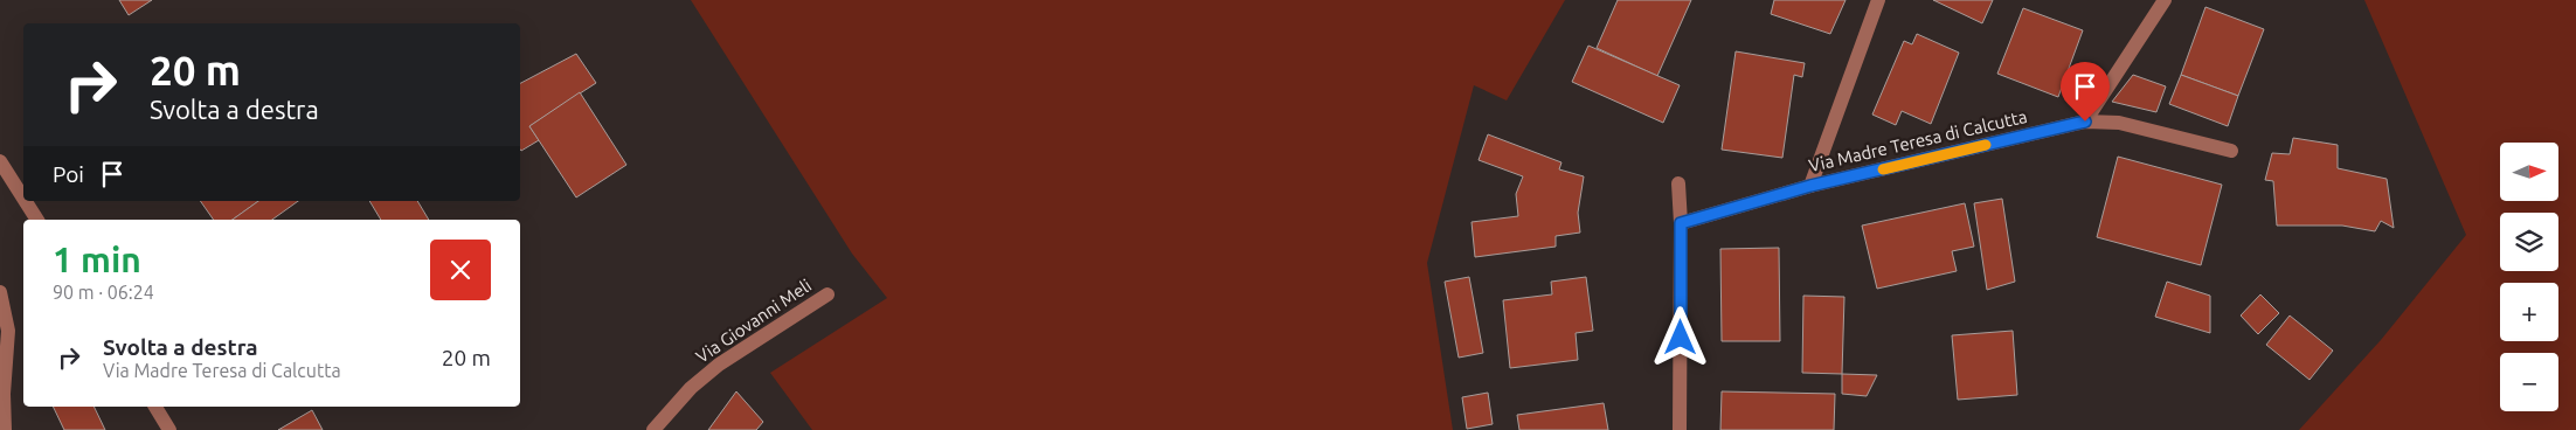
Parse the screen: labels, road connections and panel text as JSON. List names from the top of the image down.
{
  "streets": {
    "street": ["Via Madre Teresa di Calcutta", "Via Giovanni Meli"]
  },
  "north": "right",
  "page": {
    "turn": ["20 m", "Svolta a destra"],
    "map_buttons": ["+", "−"],
    "then": "Poi",
    "heading": ["1 min", "90 m · 06:24"],
    "list": [
      {
        "name": "Svolta a destra",
        "note": "Via Madre Teresa di Calcutta",
        "value": "20 m"
      }
    ]
  }
}
